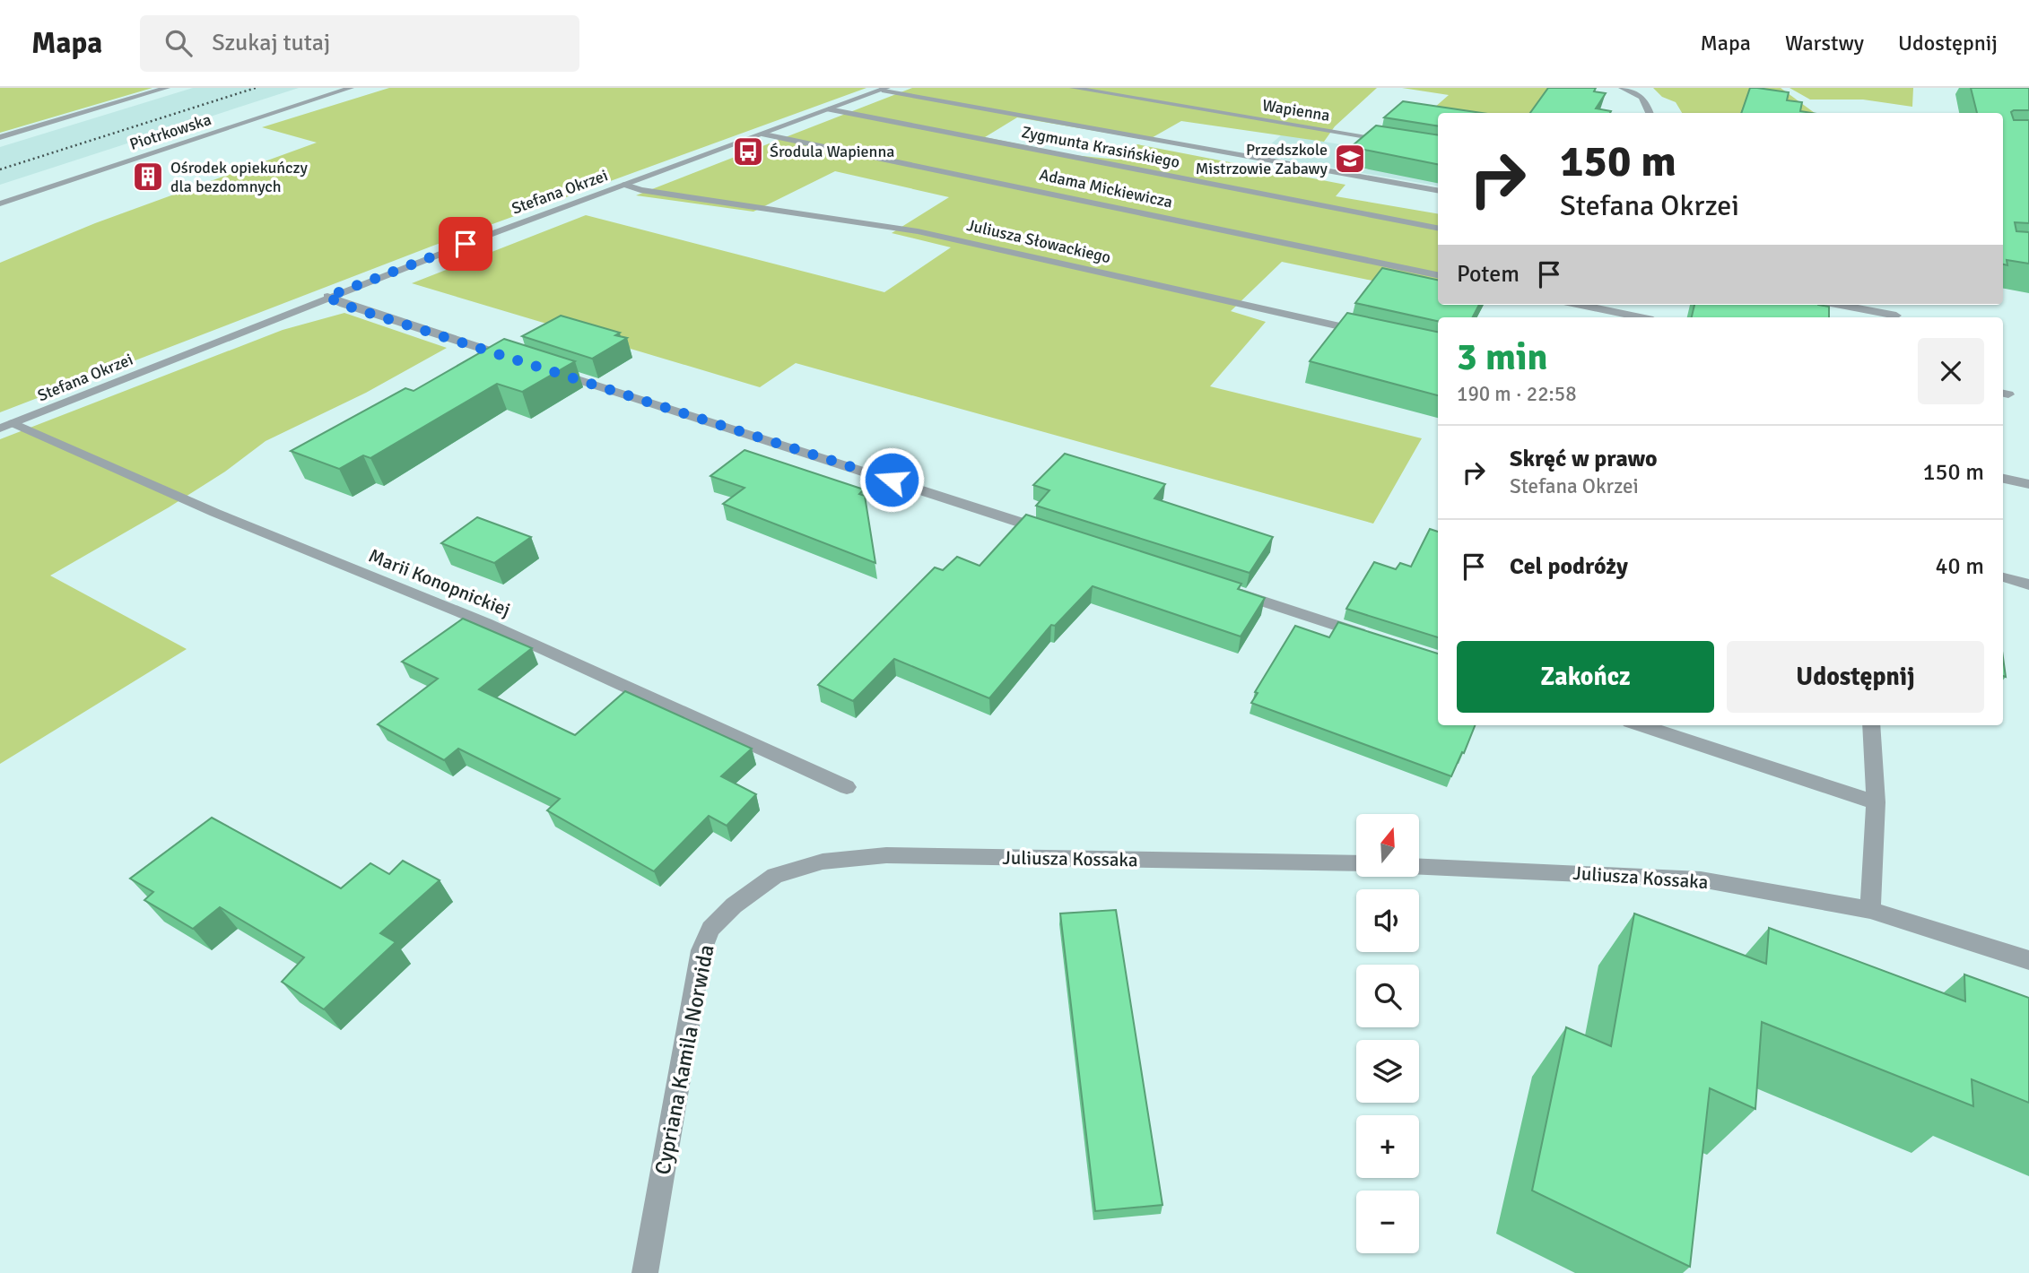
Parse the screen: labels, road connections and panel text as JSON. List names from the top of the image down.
{
  "streets": {
    "street": [
      "Wapienna",
      "Piotrkowska",
      "Zygmunta Krasińskiego",
      "Adama Mickiewicza",
      "Stefana Okrzei",
      "Juliusza Słowackiego",
      "Marii Konopnickiej",
      "Juliusza Kossaka",
      "Cypriana Kamila Norwida"
    ]
  },
  "crossings": [
    ["Zygmunta Krasińskiego", "Stefana Okrzei"],
    ["Adama Mickiewicza", "Stefana Okrzei"],
    ["Stefana Okrzei", "Juliusza Słowackiego"],
    ["Stefana Okrzei", "Marii Konopnickiej"],
    ["Juliusza Kossaka", "Cypriana Kamila Norwida"]
  ],
  "places": {
    "bus stop": ["Środula Wapienna"],
    "school or university": ["Przedszkole Mistrzowie Zabawy"],
    "building": ["Ośrodek opiekuńczy dla bezdomnych"]
  },
  "north": "top",
  "page": {
    "header": "Mapa",
    "search": "Szukaj tutaj",
    "nav": ["Mapa", "Warstwy", "Udostępnij"],
    "turn": ["150 m", "Stefana Okrzei"],
    "then": "Potem",
    "heading": ["3 min", "190 m · 22:58"],
    "list": [
      {
        "name": "Skręć w prawo",
        "note": "Stefana Okrzei",
        "value": "150 m"
      },
      {
        "name": "Cel podróży",
        "value": "40 m"
      }
    ],
    "buttons": ["Zakończ", "Udostępnij"],
    "map_buttons": ["+", "−"]
  }
}
